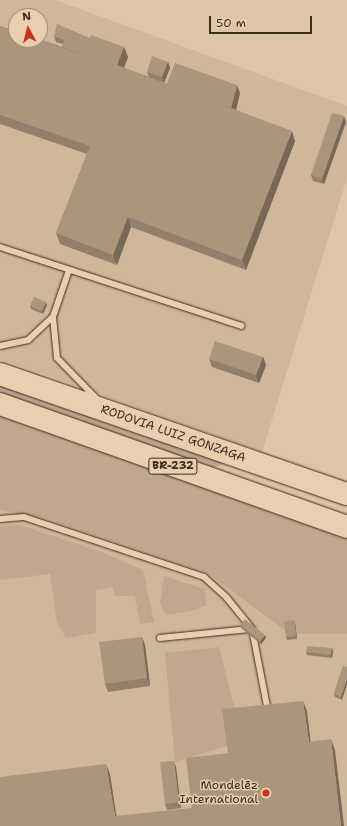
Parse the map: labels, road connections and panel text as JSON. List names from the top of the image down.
{
  "streets": {
    "highway": ["RODOVIA LUIZ GONZAGA", "BR-232"]
  },
  "places": ["Mondelēz International"],
  "scale_bar": "50 m",
  "north": "top"
}
